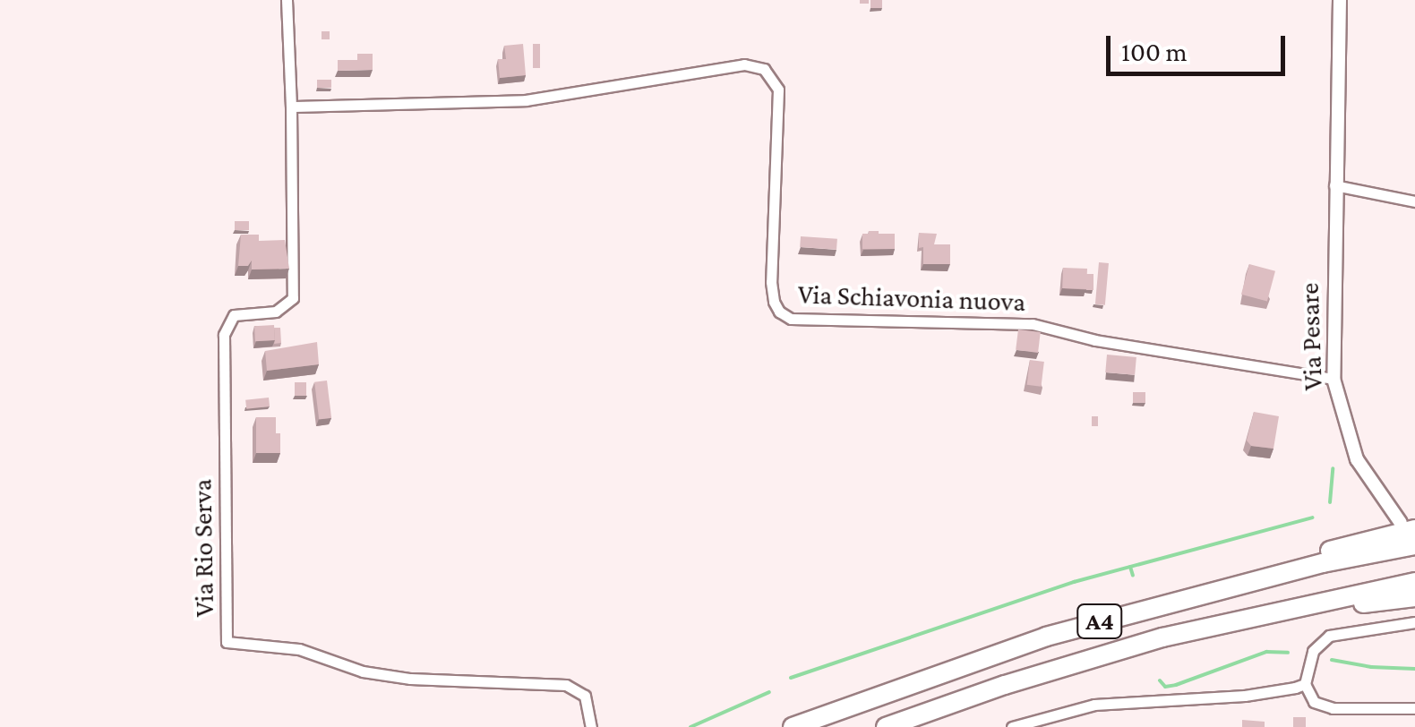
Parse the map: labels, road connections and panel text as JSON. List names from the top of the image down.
{
  "streets": {
    "highway": ["A4"],
    "street": ["Via Schiavonia nuova", "Via Pesare", "Via Rio Serva"]
  },
  "crossings": [
    ["Via Schiavonia nuova", "Via Pesare"],
    ["Via Schiavonia nuova", "Via Rio Serva"]
  ],
  "scale_bar": "100 m"
}
